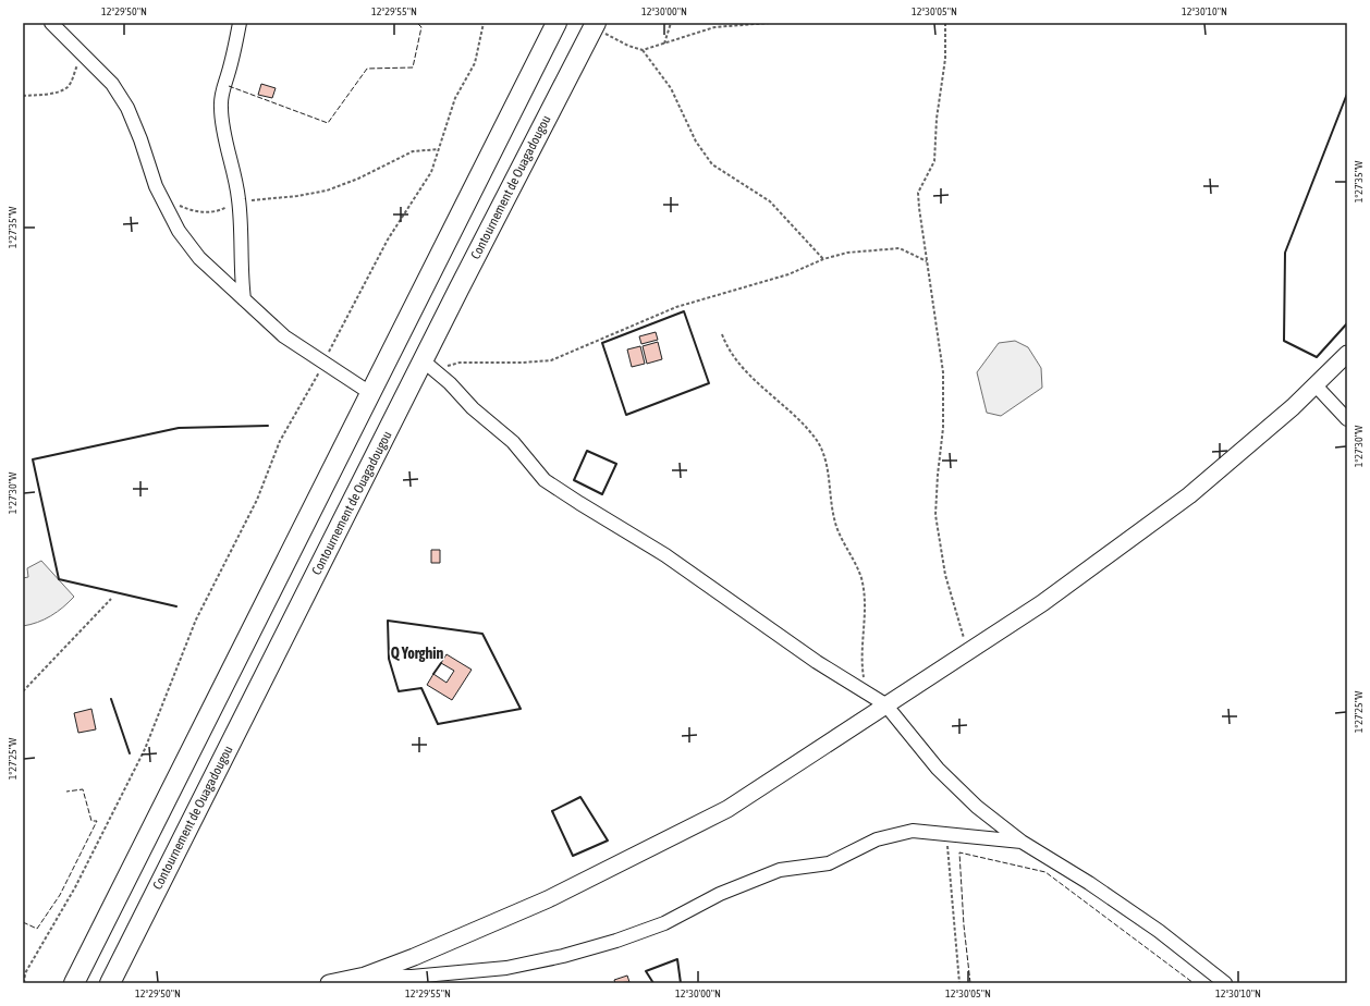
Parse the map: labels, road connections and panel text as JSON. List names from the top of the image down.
{
  "streets": {
    "highway": ["Contournement de Ouagadougou"]
  },
  "districts": ["Q Yorghin"],
  "coordinates": [
    "12°29'50\"N",
    "12°29'55\"N",
    "12°30'00\"N",
    "12°30'05\"N",
    "12°30'10\"N",
    "1°27'35\"W",
    "1°27'30\"W",
    "1°27'25\"W"
  ]
}
